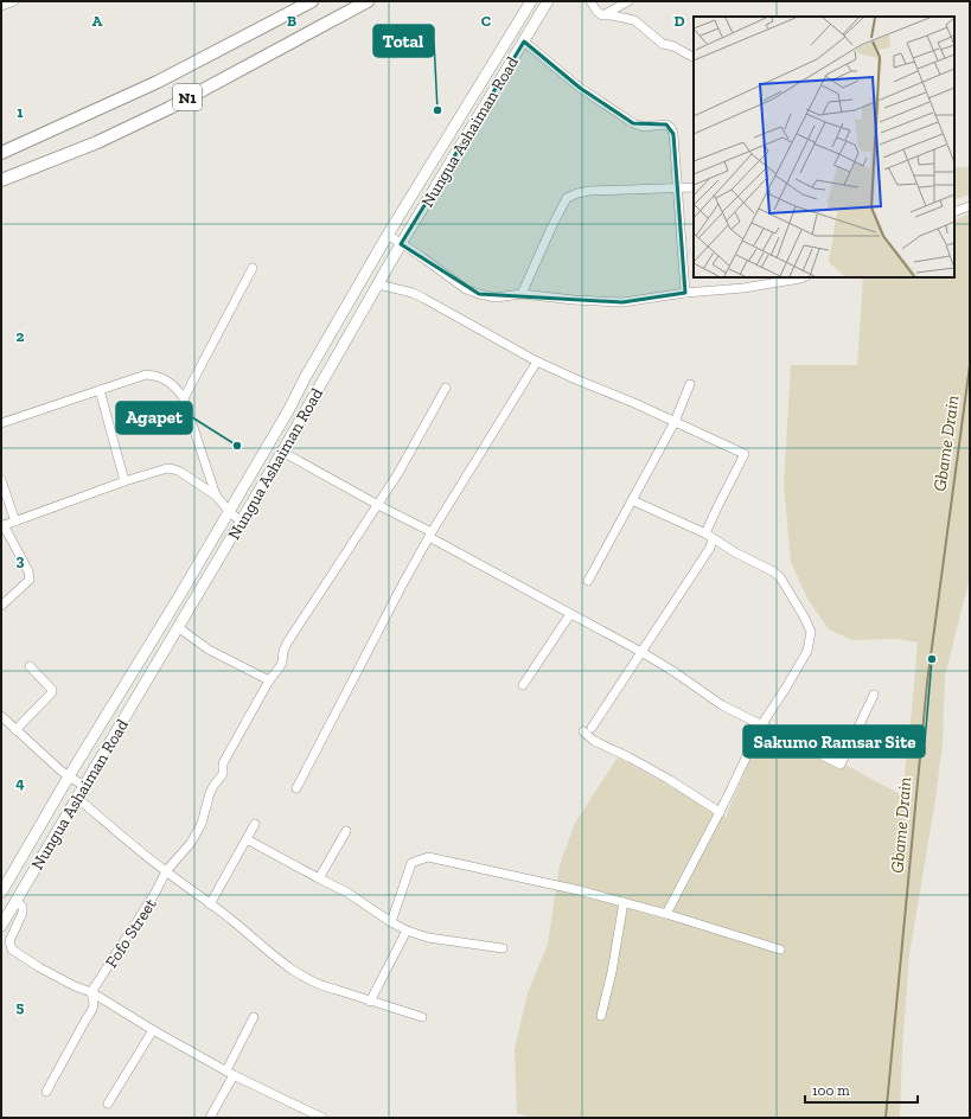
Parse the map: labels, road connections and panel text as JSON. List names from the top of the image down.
{
  "streets": {
    "highway": ["N1"],
    "main road": ["Nungua Ashaiman Road"],
    "street": ["Fofo Street"]
  },
  "water": ["Gbame Drain"],
  "places": ["Total", "Agapet", "Sakumo Ramsar Site"],
  "scale_bar": "100 m",
  "grid": {
    "columns": [
      "A",
      "B",
      "C",
      "D"
    ],
    "rows": [
      "1",
      "2",
      "3",
      "4",
      "5"
    ]
  }
}
